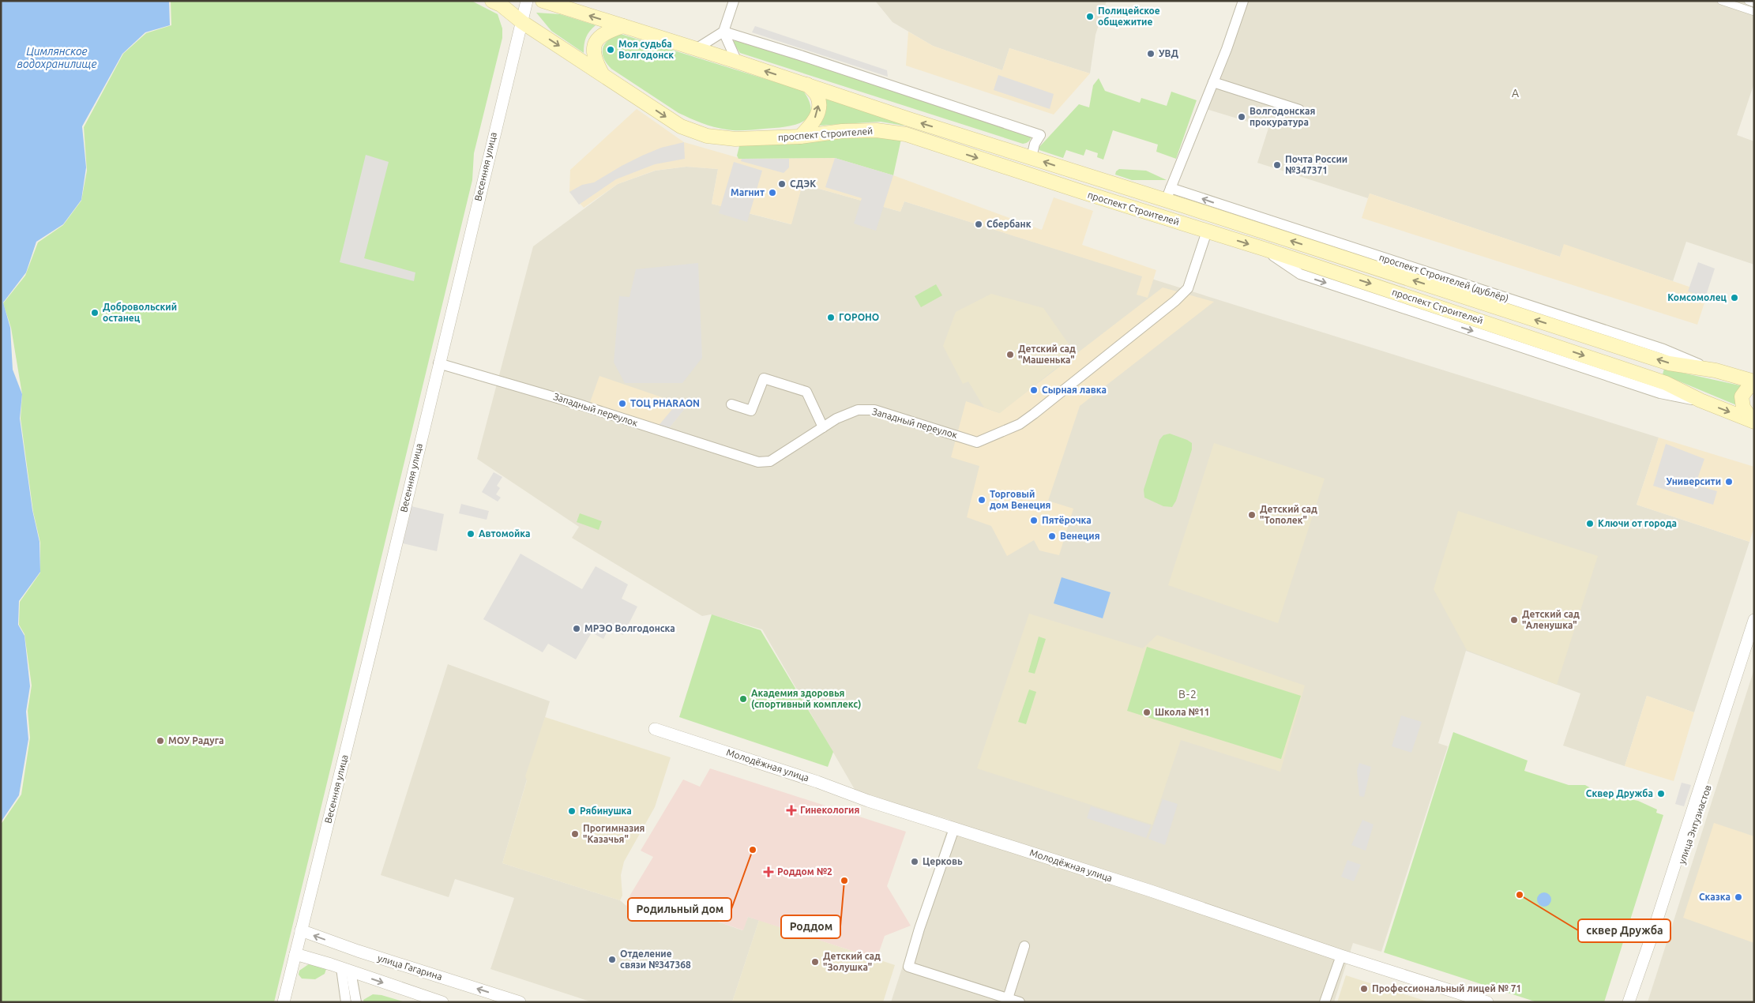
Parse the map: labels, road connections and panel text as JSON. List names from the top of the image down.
{
  "streets": {
    "main road": ["проспект Строителей"],
    "street": [
      "Весенняя улица",
      "Западный переулок",
      "Молодёжная улица",
      "улица Энтузиастов",
      "улица Гагарина"
    ]
  },
  "crossings": [
    ["проспект Строителей", "Весенняя улица"],
    ["проспект Строителей", "Западный переулок"],
    ["Весенняя улица", "Западный переулок"],
    ["Весенняя улица", "улица Гагарина"]
  ],
  "districts": ["А", "В-2"],
  "water": ["Цимлянское водохранилище"],
  "places": {
    "other": [
      "Полицейское общежитие",
      "Моя судьба Волгодонск",
      "УВД",
      "Волгодонская прокуратура",
      "Почта России №347371",
      "СДЭК",
      "Магнит",
      "Сбербанк",
      "Комсомолец",
      "Добровольский останец",
      "ГОРОНО",
      "Детский сад \"Машенька\"",
      "Сырная лавка",
      "ТОЦ PHARAON",
      "Университи",
      "Торговый дом Венеция",
      "Детский сад \"Тополек\"",
      "Пятёрочка",
      "Ключи от города",
      "Автомойка",
      "Венеция",
      "Детский сад \"Аленушка\"",
      "МРЭО Волгодонска",
      "Академия здоровья (спортивный комплекс)",
      "Школа №11",
      "МОУ Радуга",
      "Сквер Дружба",
      "Рябинушка",
      "Прогимназия \"Казачья\"",
      "Родильный дом",
      "Церковь",
      "Роддом",
      "сквер Дружба",
      "Сказка",
      "Отделение связи №347368",
      "Детский сад \"Золушка\"",
      "Профессиональный лицей № 71"
    ],
    "health": ["Гинекология", "Роддом №2"]
  }
}
